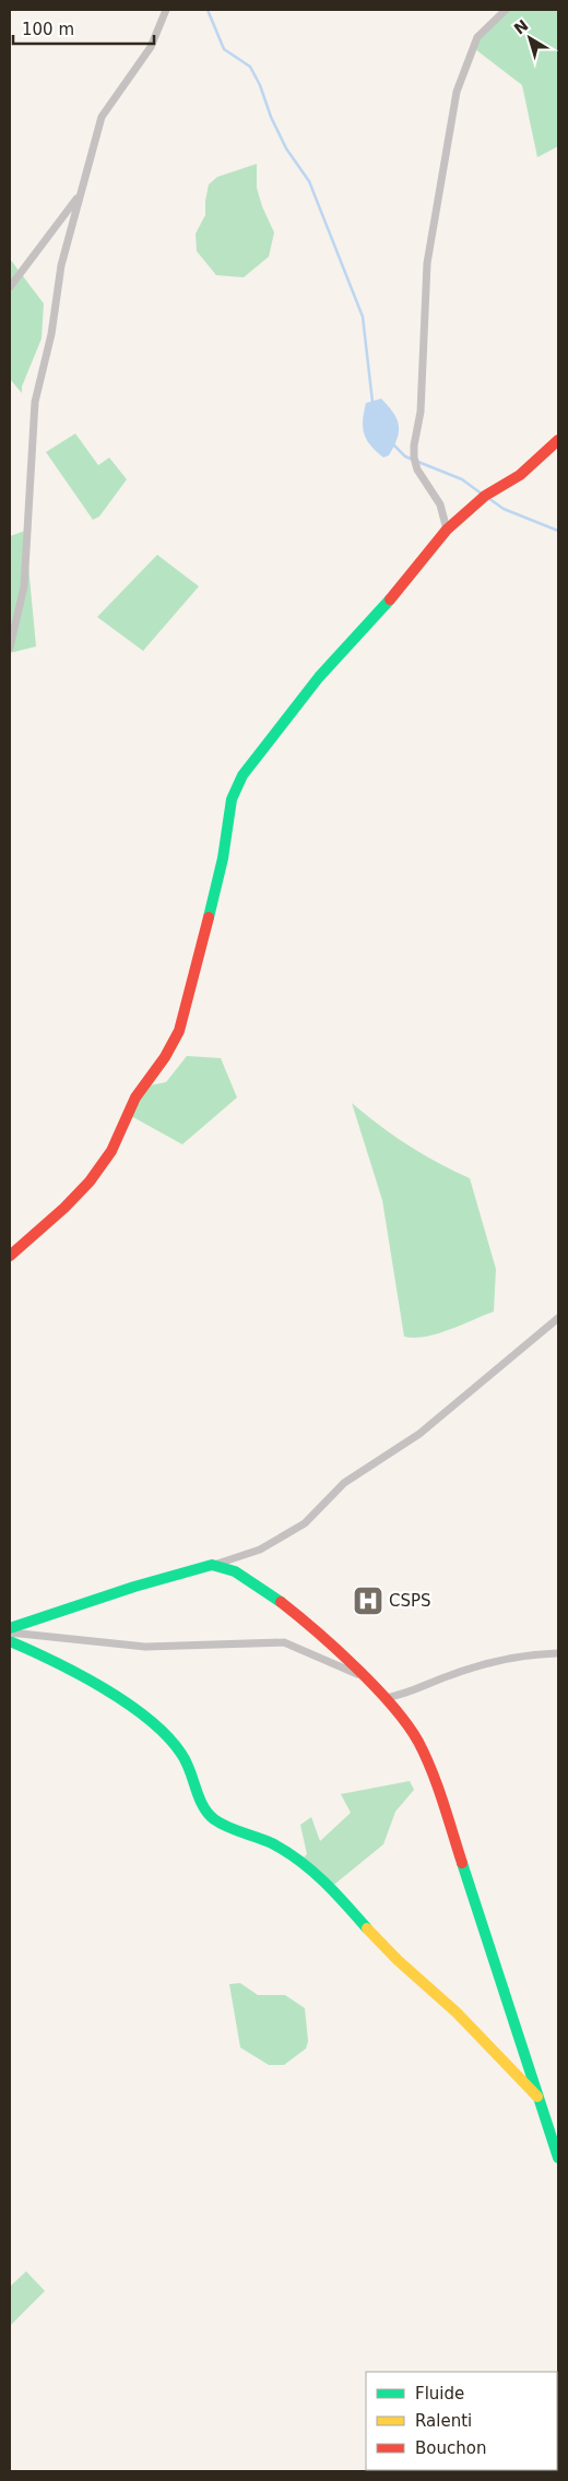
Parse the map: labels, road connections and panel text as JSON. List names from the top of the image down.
{
  "places": {
    "hospital": ["CSPS"]
  },
  "legend": ["Fluide", "Ralenti", "Bouchon"],
  "scale_bar": "100 m",
  "north": "top left"
}
